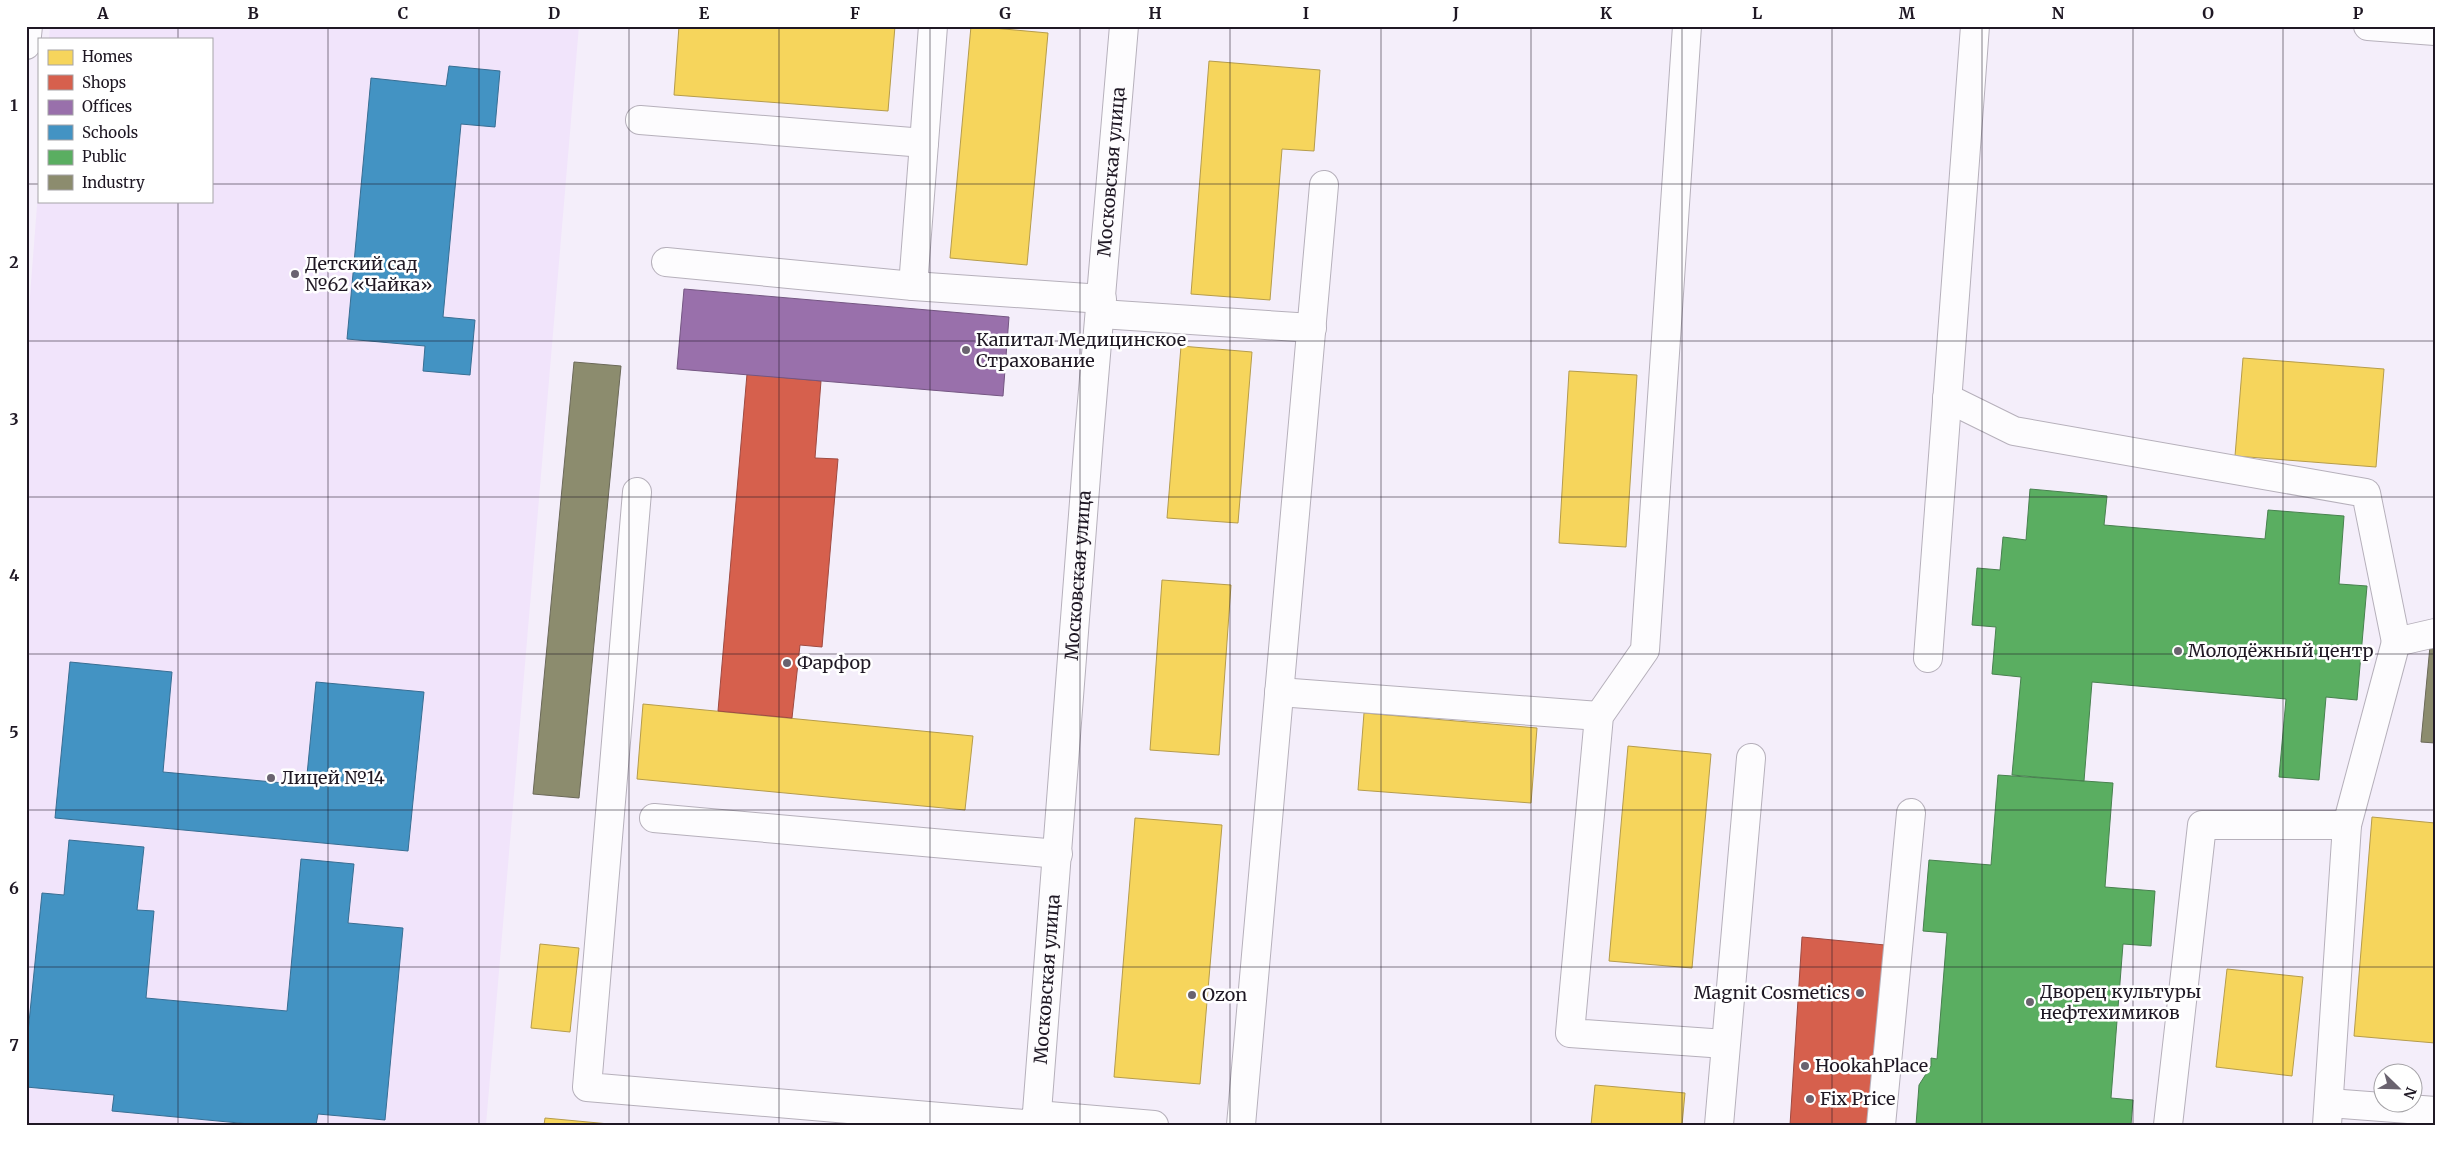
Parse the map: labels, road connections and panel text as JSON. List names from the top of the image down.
{
  "streets": {
    "street": ["Московская улица"]
  },
  "places": [
    "Детский сад №62 «Чайка»",
    "Капитал Медицинское Страхование",
    "Молодёжный центр",
    "Фарфор",
    "Лицей №14",
    "Magnit Cosmetics",
    "Ozon",
    "Дворец культуры нефтехимиков",
    "HookahPlace",
    "Fix Price"
  ],
  "legend": [
    "Homes",
    "Shops",
    "Offices",
    "Schools",
    "Public",
    "Industry"
  ],
  "north": "bottom right",
  "grid": {
    "columns": [
      "A",
      "B",
      "C",
      "D",
      "E",
      "F",
      "G",
      "H",
      "I",
      "J",
      "K",
      "L",
      "M",
      "N",
      "O",
      "P"
    ],
    "rows": [
      "1",
      "2",
      "3",
      "4",
      "5",
      "6",
      "7"
    ]
  }
}
